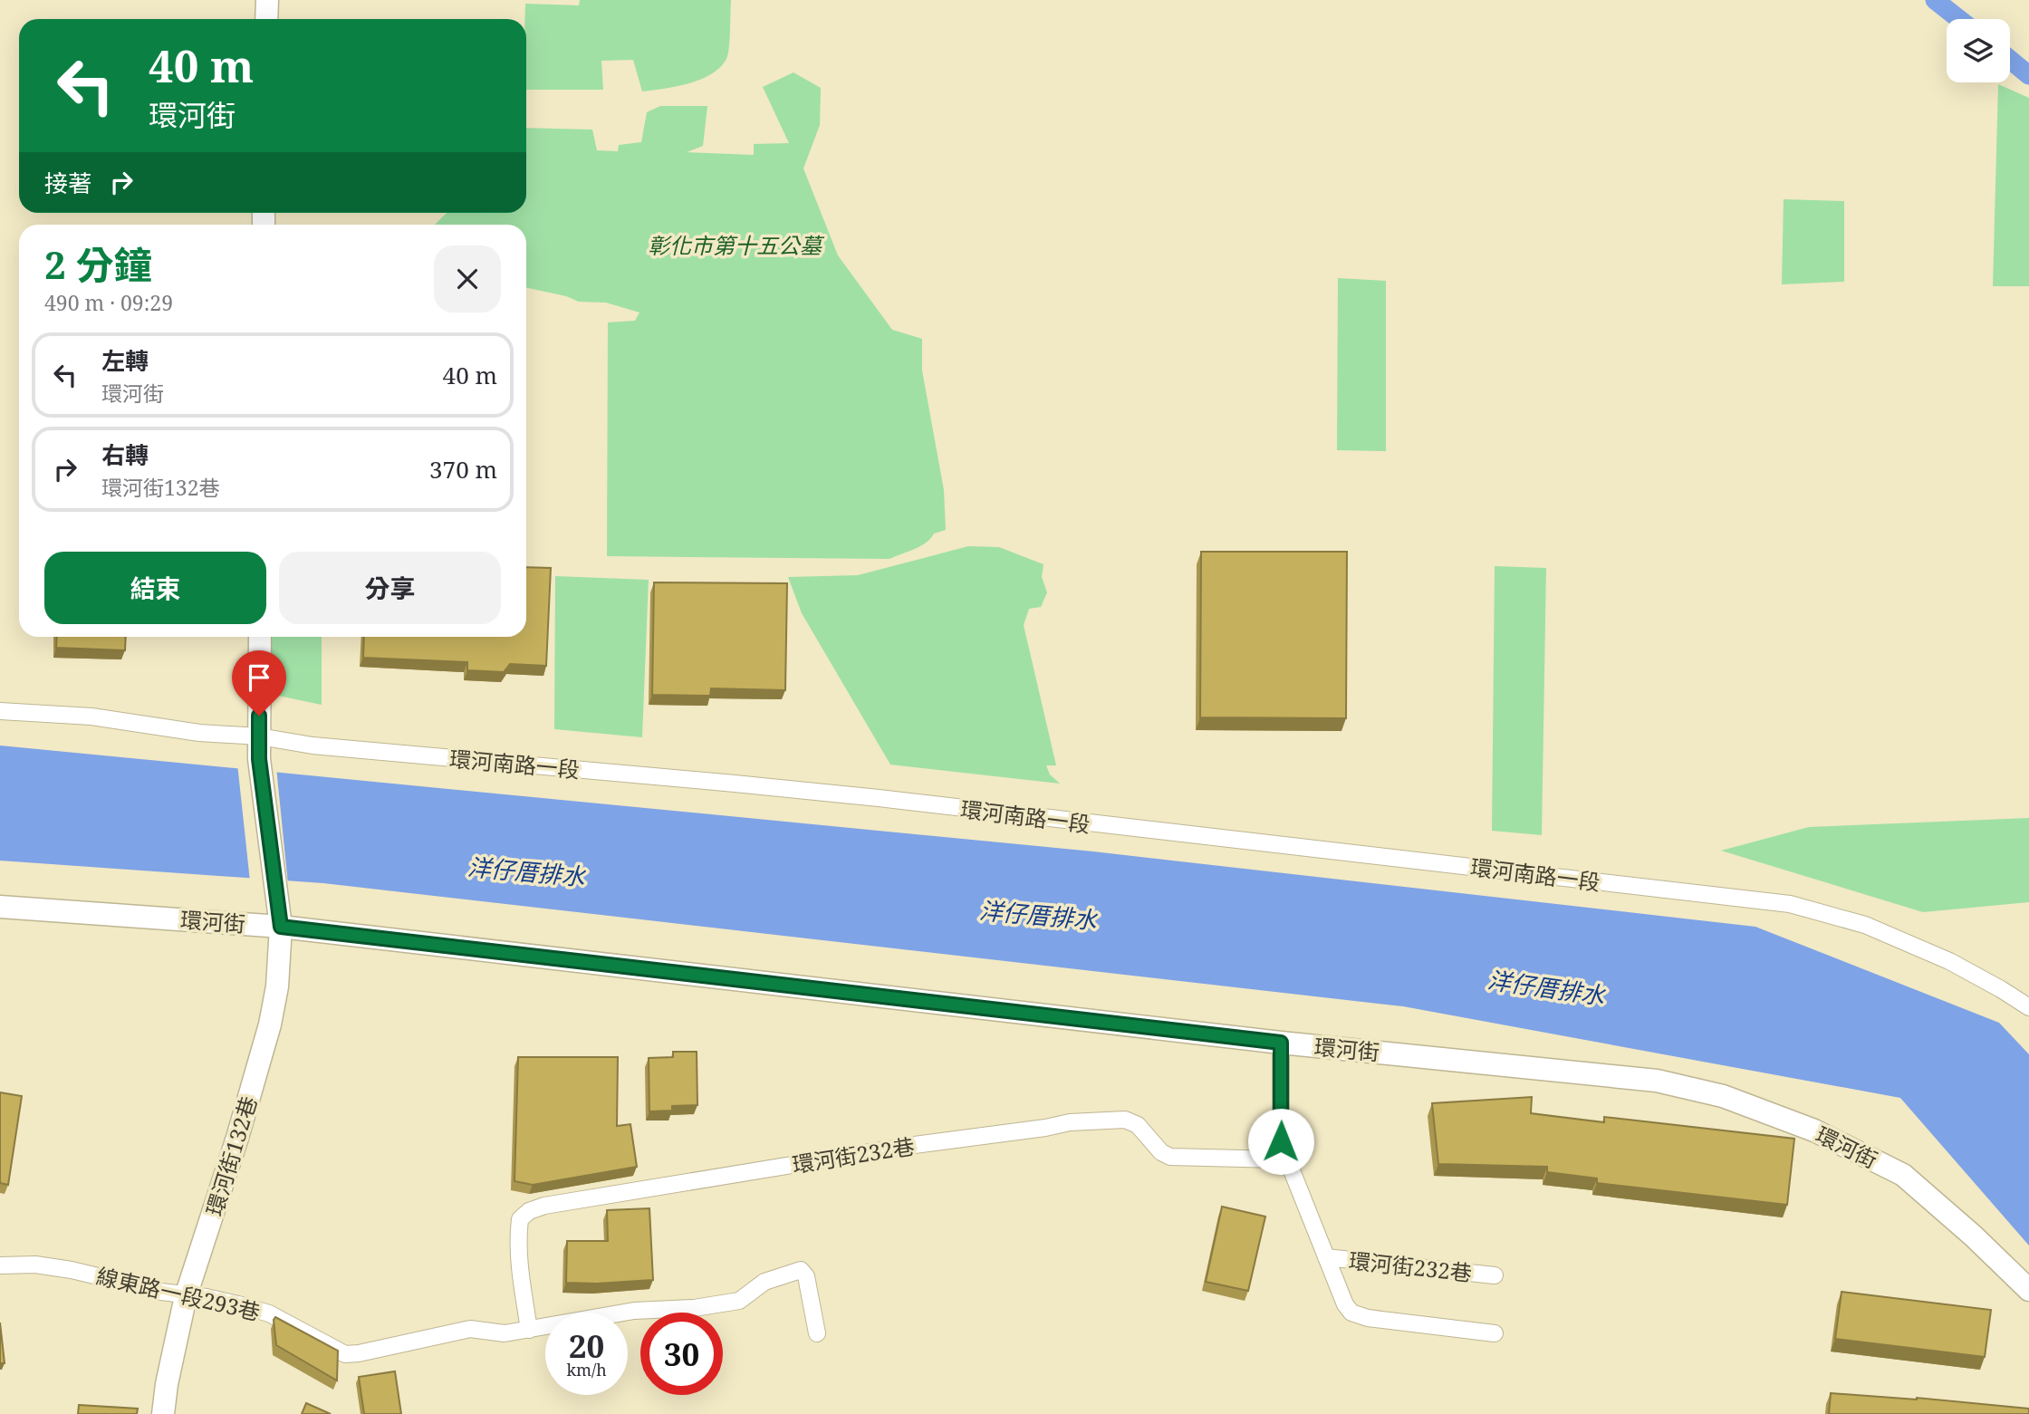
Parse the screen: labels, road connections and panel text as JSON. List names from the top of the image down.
{
  "streets": {
    "street": [
      "環河南路一段",
      "環河街",
      "環河街232巷",
      "環河街132巷",
      "線東路一段293巷"
    ]
  },
  "crossings": [
    ["環河南路一段", "環河街132巷"],
    ["環河街", "環河街232巷"],
    ["環河街", "環河街132巷"],
    ["環河街232巷", "線東路一段293巷"],
    ["環河街132巷", "線東路一段293巷"]
  ],
  "water": ["洋仔厝排水"],
  "parks": ["彰化市第十五公墓"],
  "page": {
    "turn": ["40 m", "環河街"],
    "then": "接著",
    "heading": ["2 分鐘", "490 m · 09:29"],
    "list": [
      {
        "name": "左轉",
        "note": "環河街",
        "value": "40 m"
      },
      {
        "name": "右轉",
        "note": "環河街132巷",
        "value": "370 m"
      }
    ],
    "buttons": ["結束", "分享"],
    "speed": "20 km/h",
    "limit": "30"
  }
}
